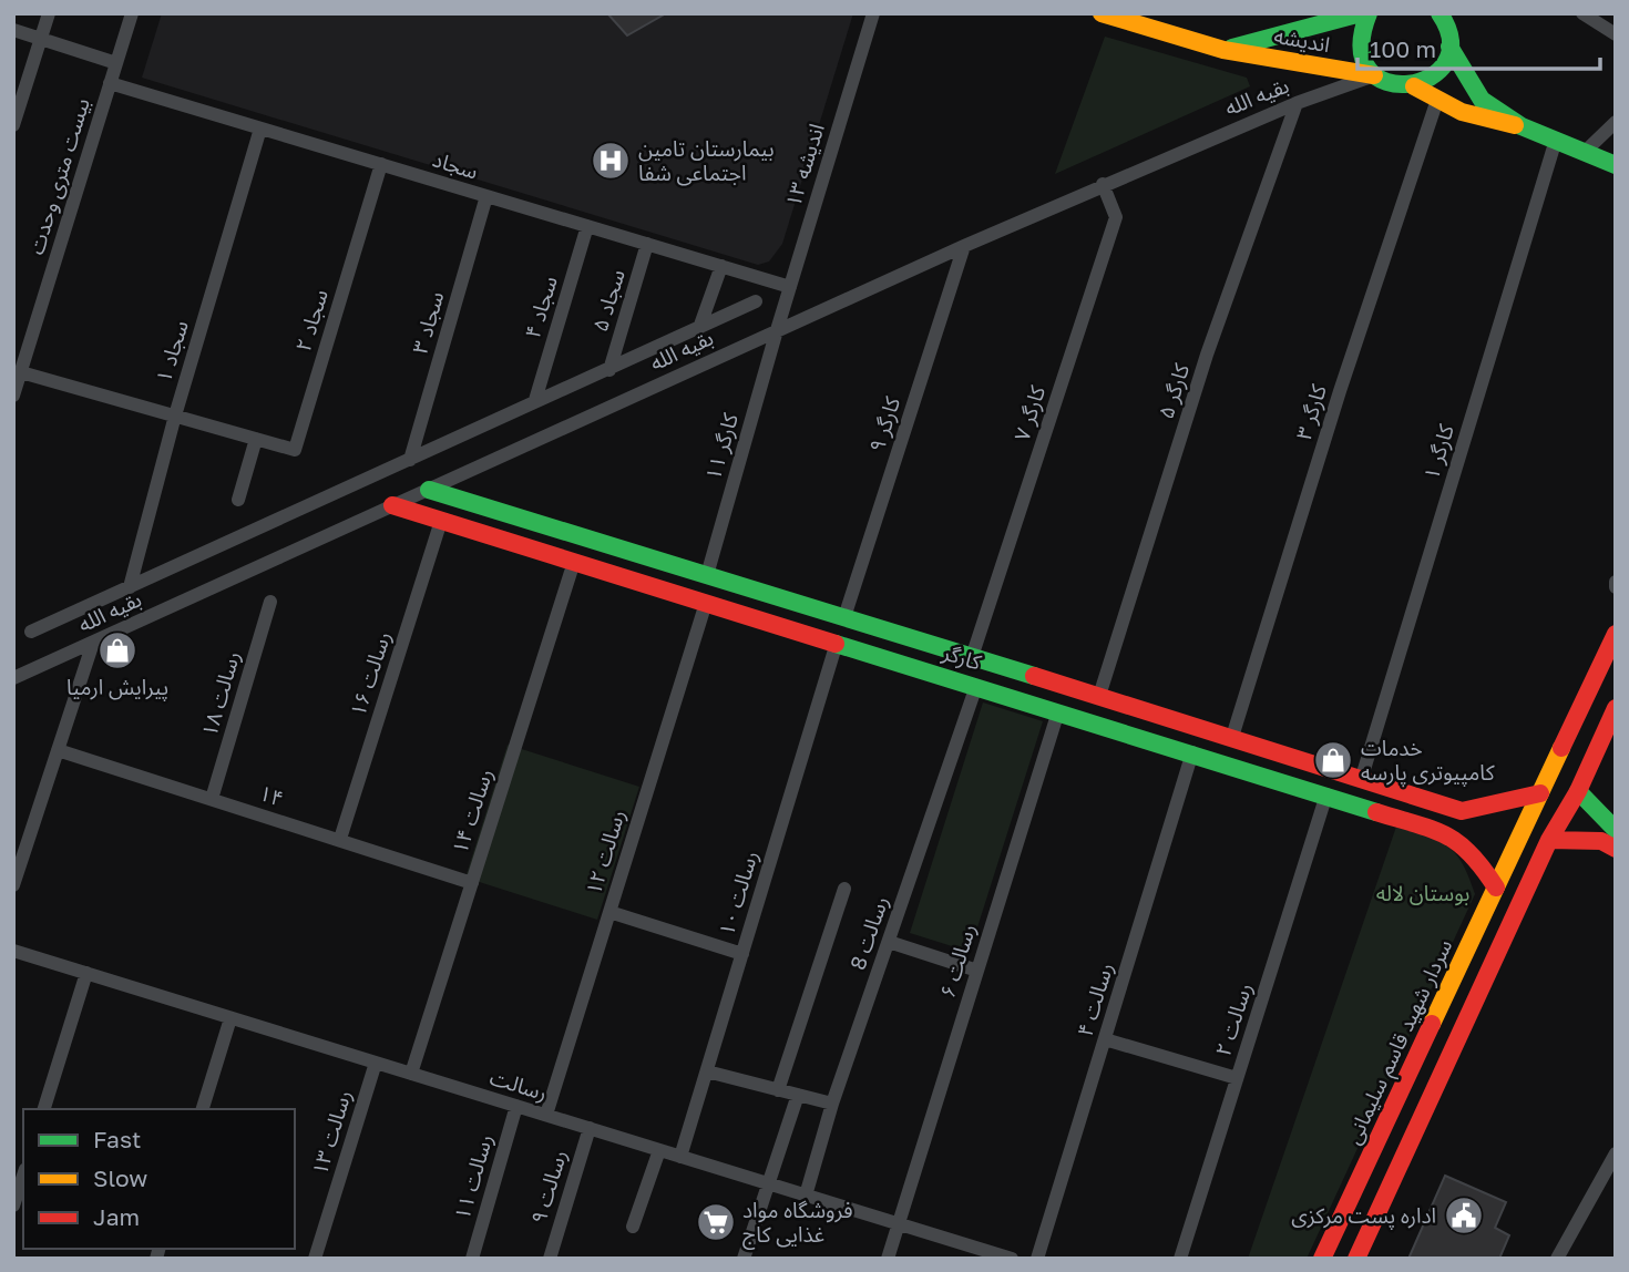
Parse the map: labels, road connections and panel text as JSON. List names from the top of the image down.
{
  "streets": {
    "street": [
      "اندیشه",
      "بقیه الله",
      "سجاد",
      "اندیشه ۱۳",
      "بیست متری وحدت",
      "سجاد ۵",
      "سجاد ۴",
      "سجاد ۲",
      "سجاد ۳",
      "سجاد ۱",
      "کارگر ۵",
      "کارگر ۳",
      "کارگر ۷",
      "کارگر ۹",
      "کارگر ۱۱",
      "کارگر ۱",
      "کارگر",
      "رسالت ۱۶",
      "رسالت ۱۸",
      "۱۴",
      "رسالت ۱۴",
      "رسالت ۱۲",
      "رسالت ۱۰",
      "رسالت 8",
      "رسالت ۶",
      "رسالت ۴",
      "رسالت ۲",
      "سردار شهید قاسم سلیمانی",
      "رسالت",
      "رسالت ۱۳",
      "رسالت ۱۱",
      "رسالت ۹"
    ]
  },
  "crossings": [
    ["اندیشه", "بقیه الله"],
    ["اندیشه", "کارگر ۳"],
    ["اندیشه", "کارگر ۱"],
    ["بقیه الله", "اندیشه ۱۳"],
    ["بقیه الله", "سجاد ۵"],
    ["بقیه الله", "سجاد ۴"],
    ["بقیه الله", "سجاد ۳"],
    ["بقیه الله", "سجاد ۱"],
    ["بقیه الله", "کارگر ۵"],
    ["بقیه الله", "کارگر ۷"],
    ["بقیه الله", "کارگر ۹"],
    ["بقیه الله", "کارگر ۱۱"],
    ["بقیه الله", "کارگر"],
    ["سجاد", "اندیشه ۱۳"],
    ["سجاد", "بیست متری وحدت"],
    ["سجاد", "سجاد ۵"],
    ["سجاد", "سجاد ۴"],
    ["سجاد", "سجاد ۲"],
    ["سجاد", "سجاد ۳"],
    ["سجاد", "سجاد ۱"],
    ["اندیشه ۱۳", "کارگر ۱۱"],
    ["بیست متری وحدت", "سجاد ۲"],
    ["سجاد ۲", "سجاد ۱"],
    ["کارگر ۵", "کارگر"],
    ["کارگر ۳", "کارگر"],
    ["کارگر ۷", "کارگر"],
    ["کارگر ۹", "کارگر"],
    ["کارگر ۱۱", "کارگر"],
    ["کارگر ۱", "کارگر"],
    ["کارگر", "رسالت ۱۶"],
    ["کارگر", "رسالت ۱۴"],
    ["کارگر", "رسالت ۱۲"],
    ["کارگر", "رسالت ۱۰"],
    ["کارگر", "رسالت 8"],
    ["کارگر", "رسالت ۶"],
    ["کارگر", "رسالت ۴"],
    ["کارگر", "رسالت ۲"],
    ["کارگر", "سردار شهید قاسم سلیمانی"],
    ["رسالت ۱۶", "۱۴"],
    ["رسالت ۱۸", "۱۴"],
    ["۱۴", "رسالت ۱۴"],
    ["رسالت ۱۴", "رسالت"],
    ["رسالت ۱۲", "رسالت"],
    ["رسالت ۱۰", "رسالت"],
    ["رسالت 8", "رسالت"],
    ["رسالت ۶", "رسالت"],
    ["رسالت", "رسالت ۱۳"],
    ["رسالت", "رسالت ۱۱"],
    ["رسالت", "رسالت ۹"]
  ],
  "parks": ["بوستان لاله"],
  "places": {
    "hospital": ["بیمارستان تامین اجتماعی شفا"],
    "shop": ["پیرایش ارمیا", "خدمات کامپیوتری پارسه"],
    "public building": ["اداره پست مرکزی"],
    "supermarket": ["فروشگاه مواد غذایی کاج"]
  },
  "legend": ["Fast", "Slow", "Jam"],
  "scale_bar": "100 m"
}
